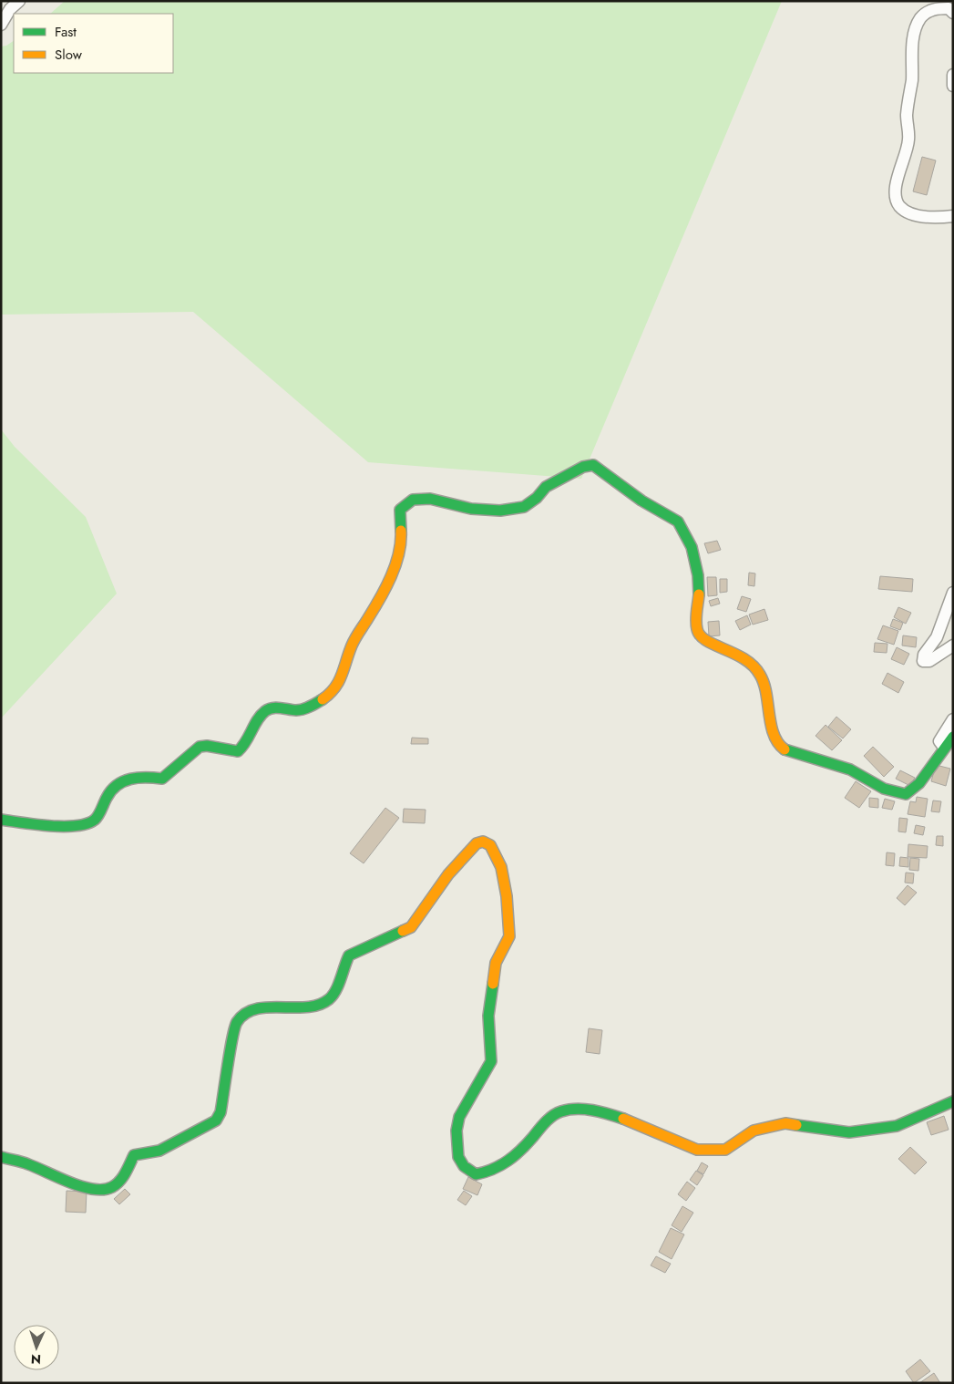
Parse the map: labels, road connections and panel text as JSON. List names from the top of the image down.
{
  "legend": ["Fast", "Slow"],
  "north": "bottom"
}
